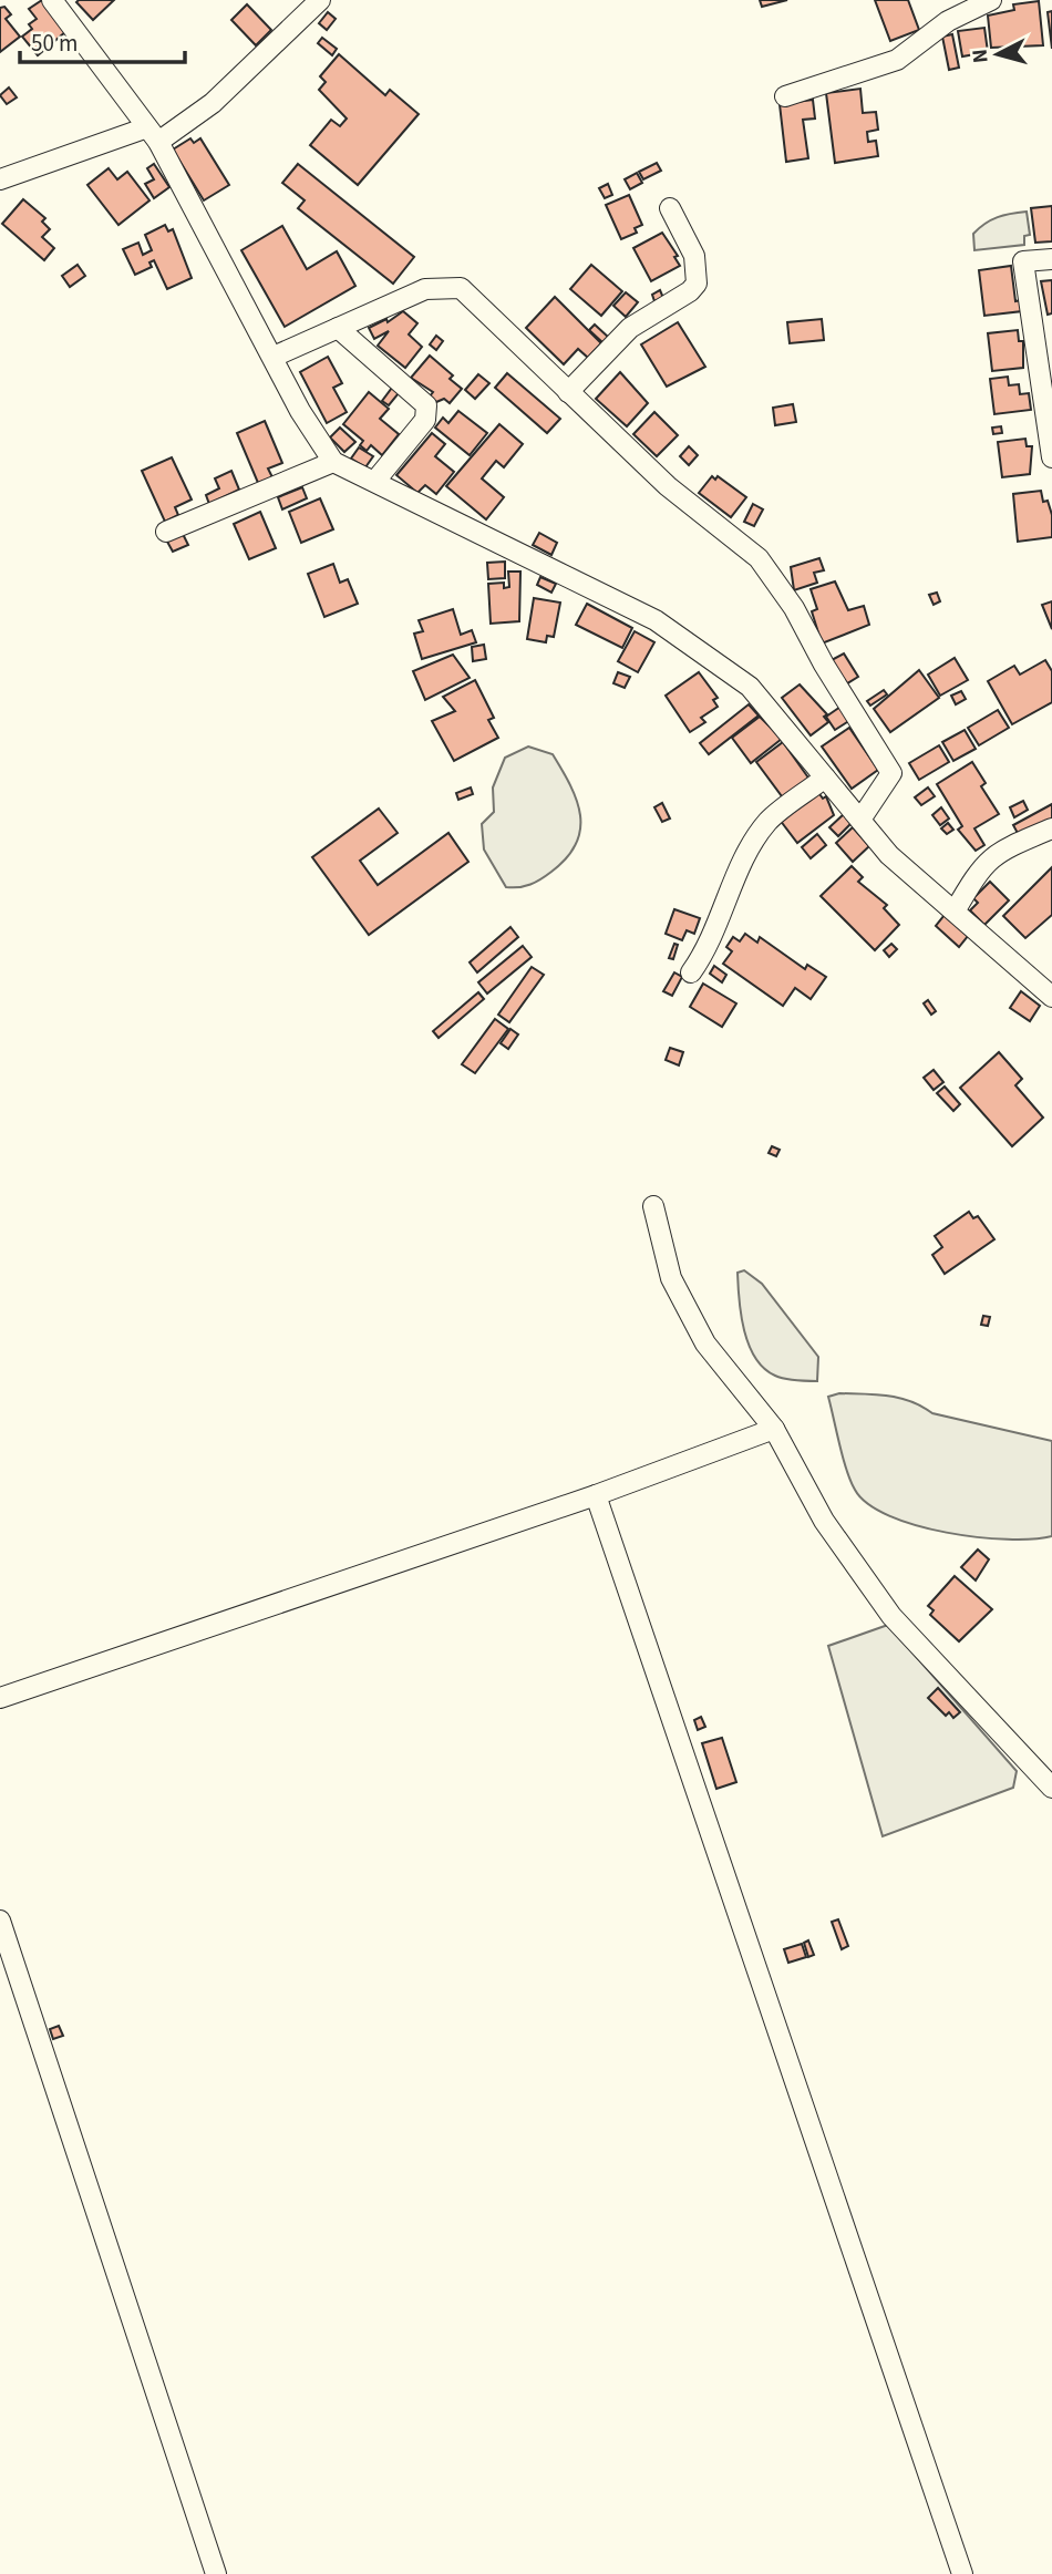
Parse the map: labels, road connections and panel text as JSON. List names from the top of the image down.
{
  "scale_bar": "50 m",
  "north": "left"
}
